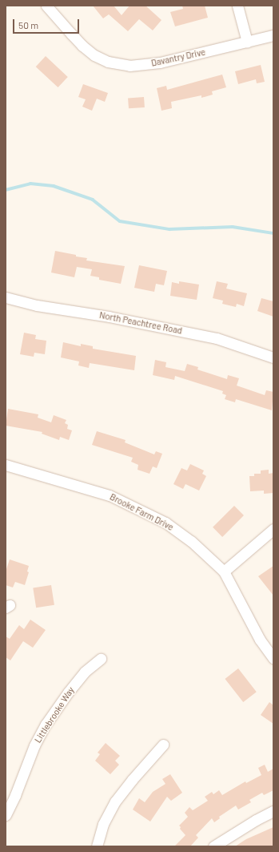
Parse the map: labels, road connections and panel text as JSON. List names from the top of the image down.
{
  "streets": {
    "street": [
      "Davantry Drive",
      "North Peachtree Road",
      "Brooke Farm Drive",
      "Littlebrooke Way"
    ]
  },
  "scale_bar": "50 m"
}
